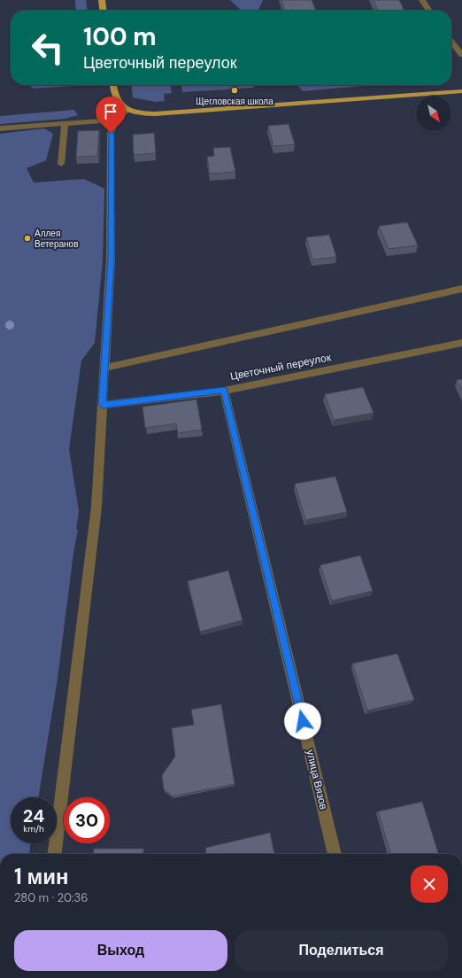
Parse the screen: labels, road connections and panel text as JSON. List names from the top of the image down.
{
  "streets": {
    "street": ["Цветочный переулок", "улица Вязов"]
  },
  "crossings": [
    ["Цветочный переулок", "улица Вязов"]
  ],
  "places": ["Щегловская школа", "Аллея Ветеранов"],
  "north": "bottom right",
  "page": {
    "turn": ["100 m", "Цветочный переулок"],
    "speed": "24 km/h",
    "limit": "30",
    "heading": ["1 мин", "280 m · 20:36"],
    "buttons": ["Выход", "Поделиться"]
  }
}
